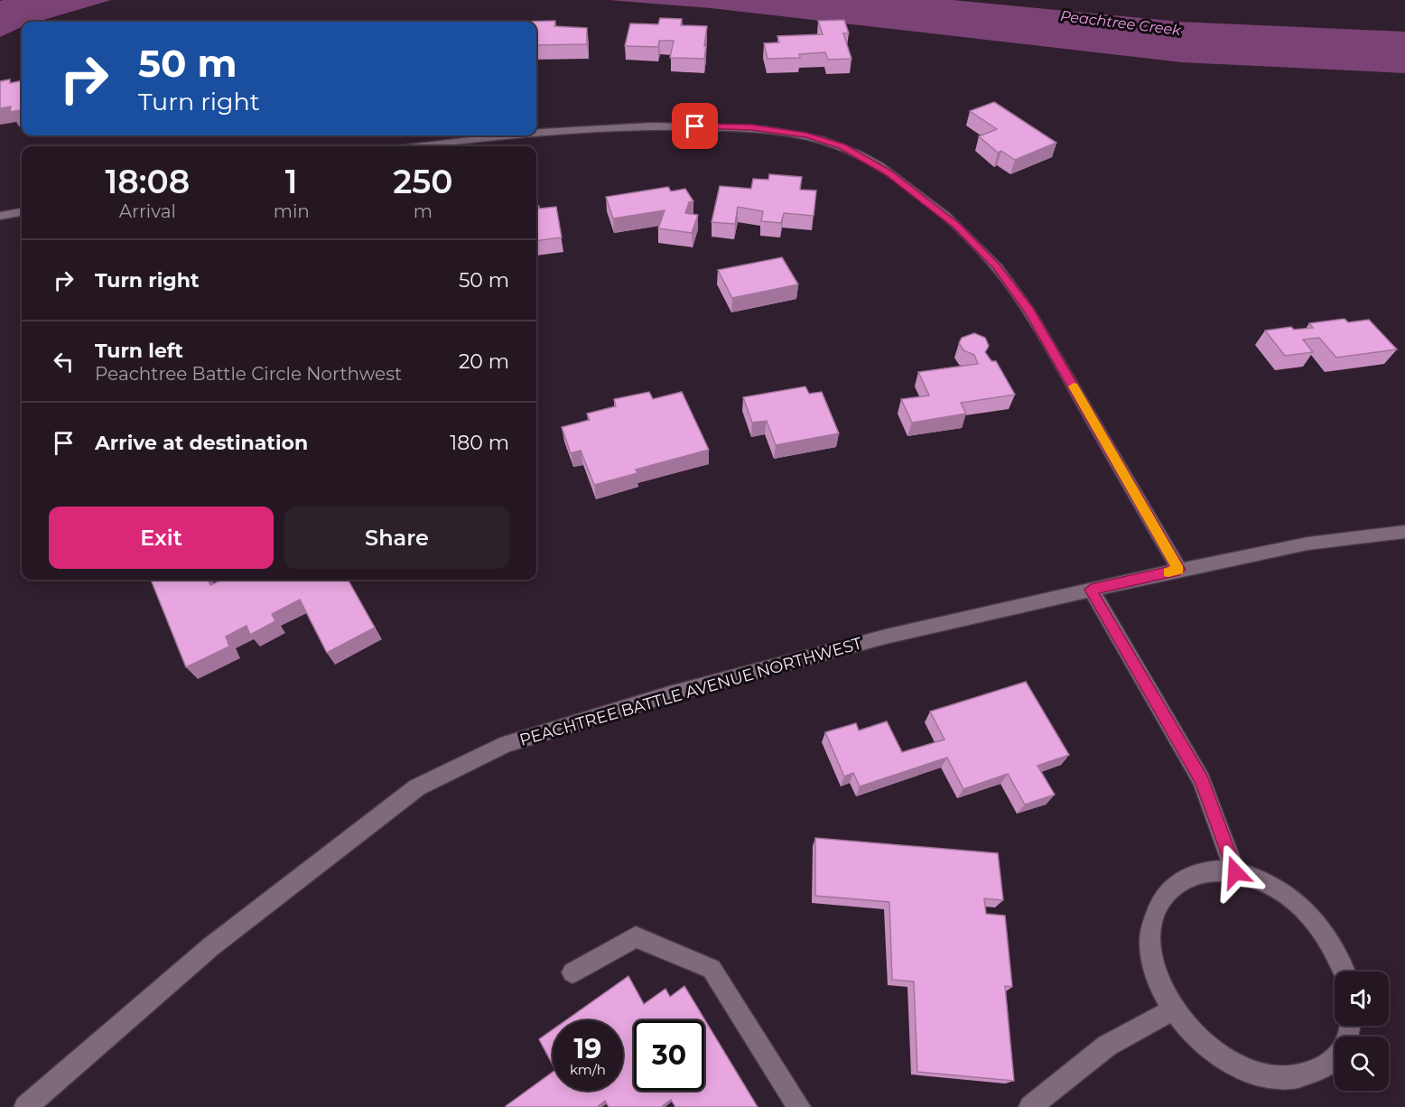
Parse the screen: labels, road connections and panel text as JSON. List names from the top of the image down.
{
  "streets": {
    "street": ["PEACHTREE BATTLE AVENUE NORTHWEST"]
  },
  "water": ["Peachtree Creek"],
  "page": {
    "turn": ["50 m", "Turn right"],
    "eta": [
      "18:08",
      "Arrival",
      "1",
      "min",
      "250",
      "m"
    ],
    "list": [
      {
        "name": "Turn right",
        "value": "50 m"
      },
      {
        "name": "Turn left",
        "note": "Peachtree Battle Circle Northwest",
        "value": "20 m"
      },
      {
        "name": "Arrive at destination",
        "value": "180 m"
      }
    ],
    "buttons": ["Exit", "Share"],
    "speed": "19 km/h",
    "limit": "30"
  }
}
